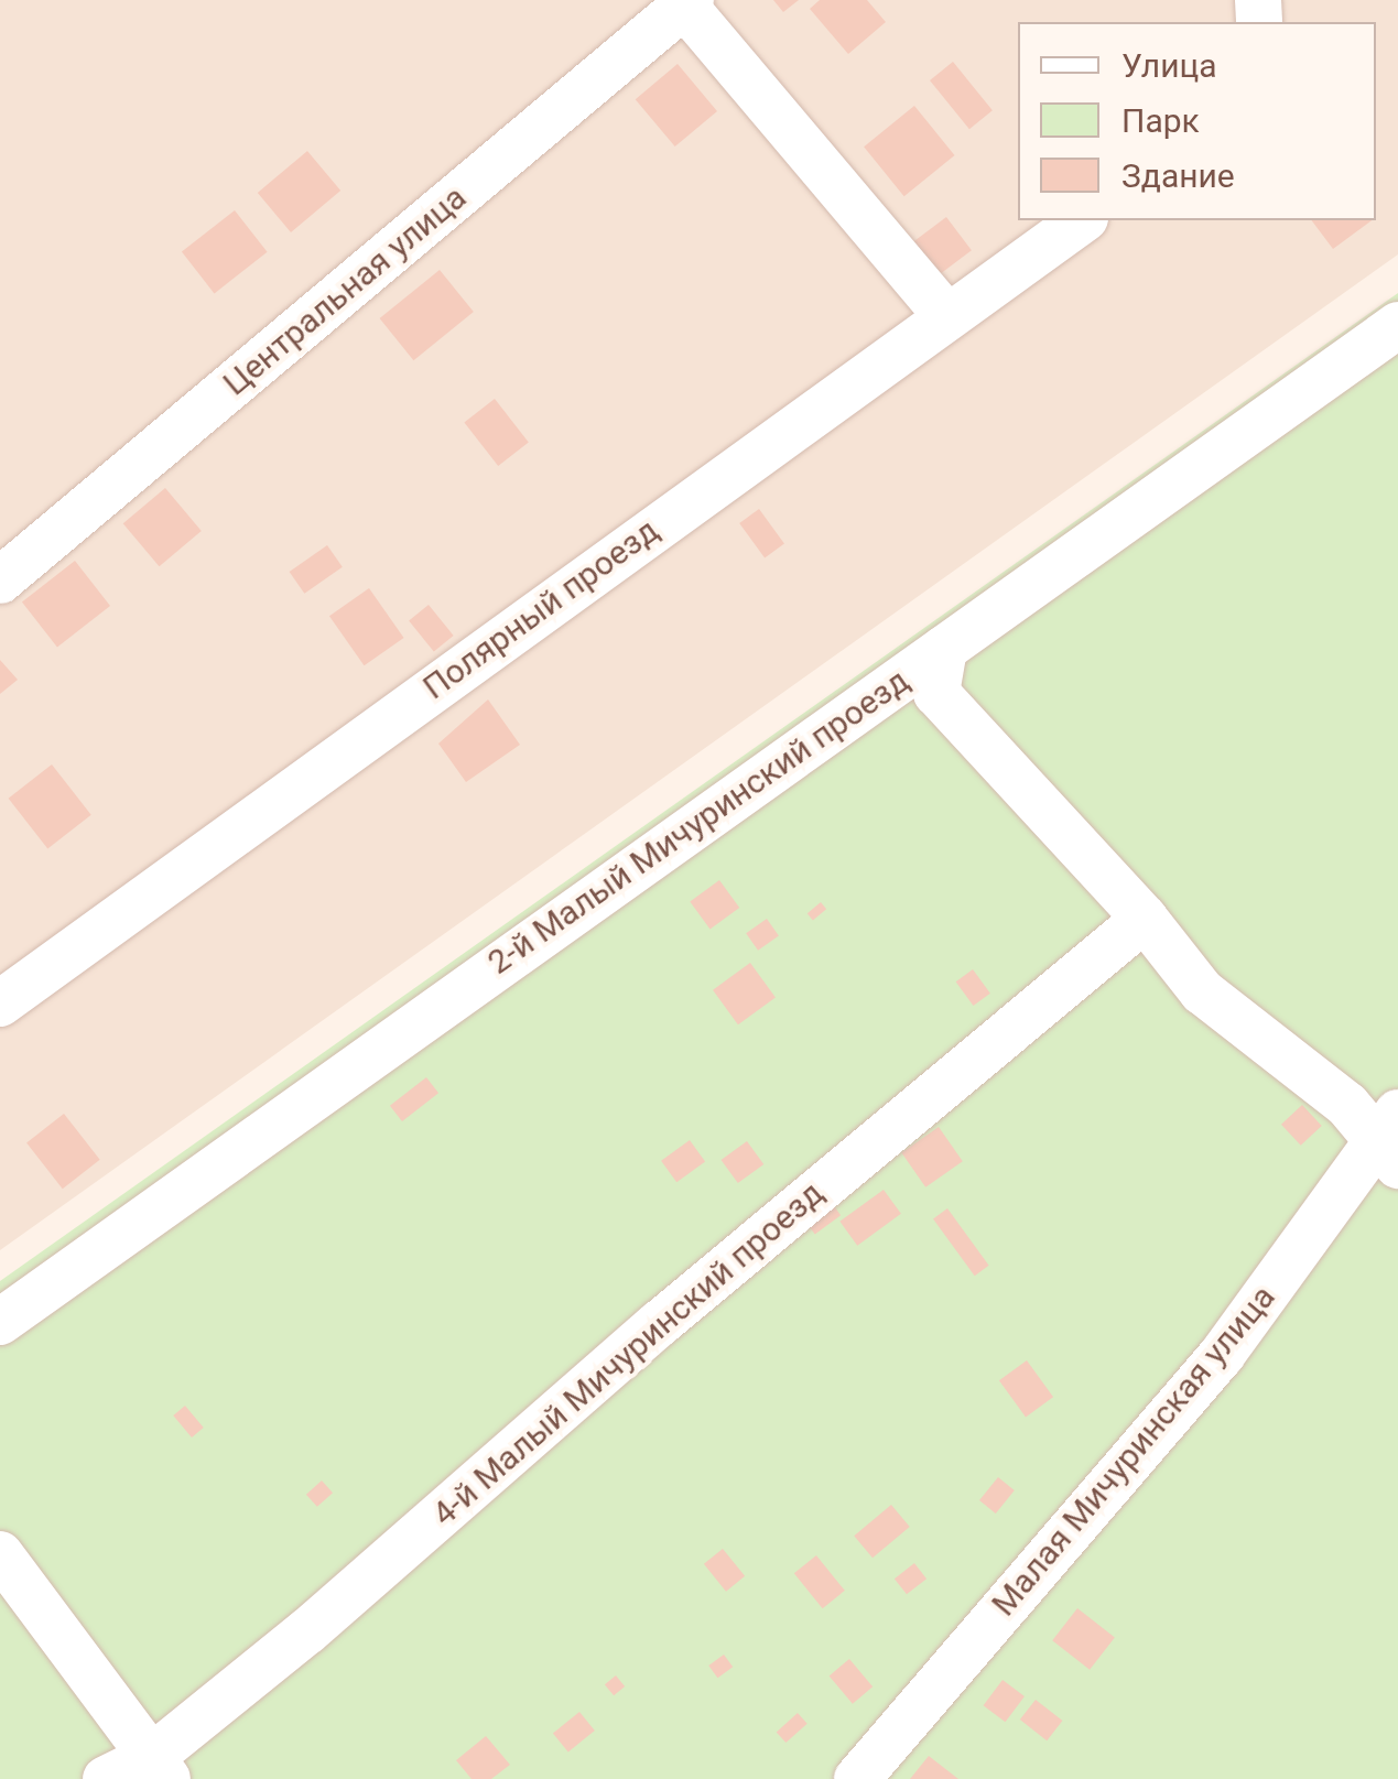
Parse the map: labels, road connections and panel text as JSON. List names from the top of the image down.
{
  "streets": {
    "lane": [
      "Центральная улица",
      "Полярный проезд",
      "2-й Малый Мичуринский проезд",
      "4-й Малый Мичуринский проезд",
      "Малая Мичуринская улица"
    ]
  },
  "legend": ["Улица", "Парк", "Здание"]
}
